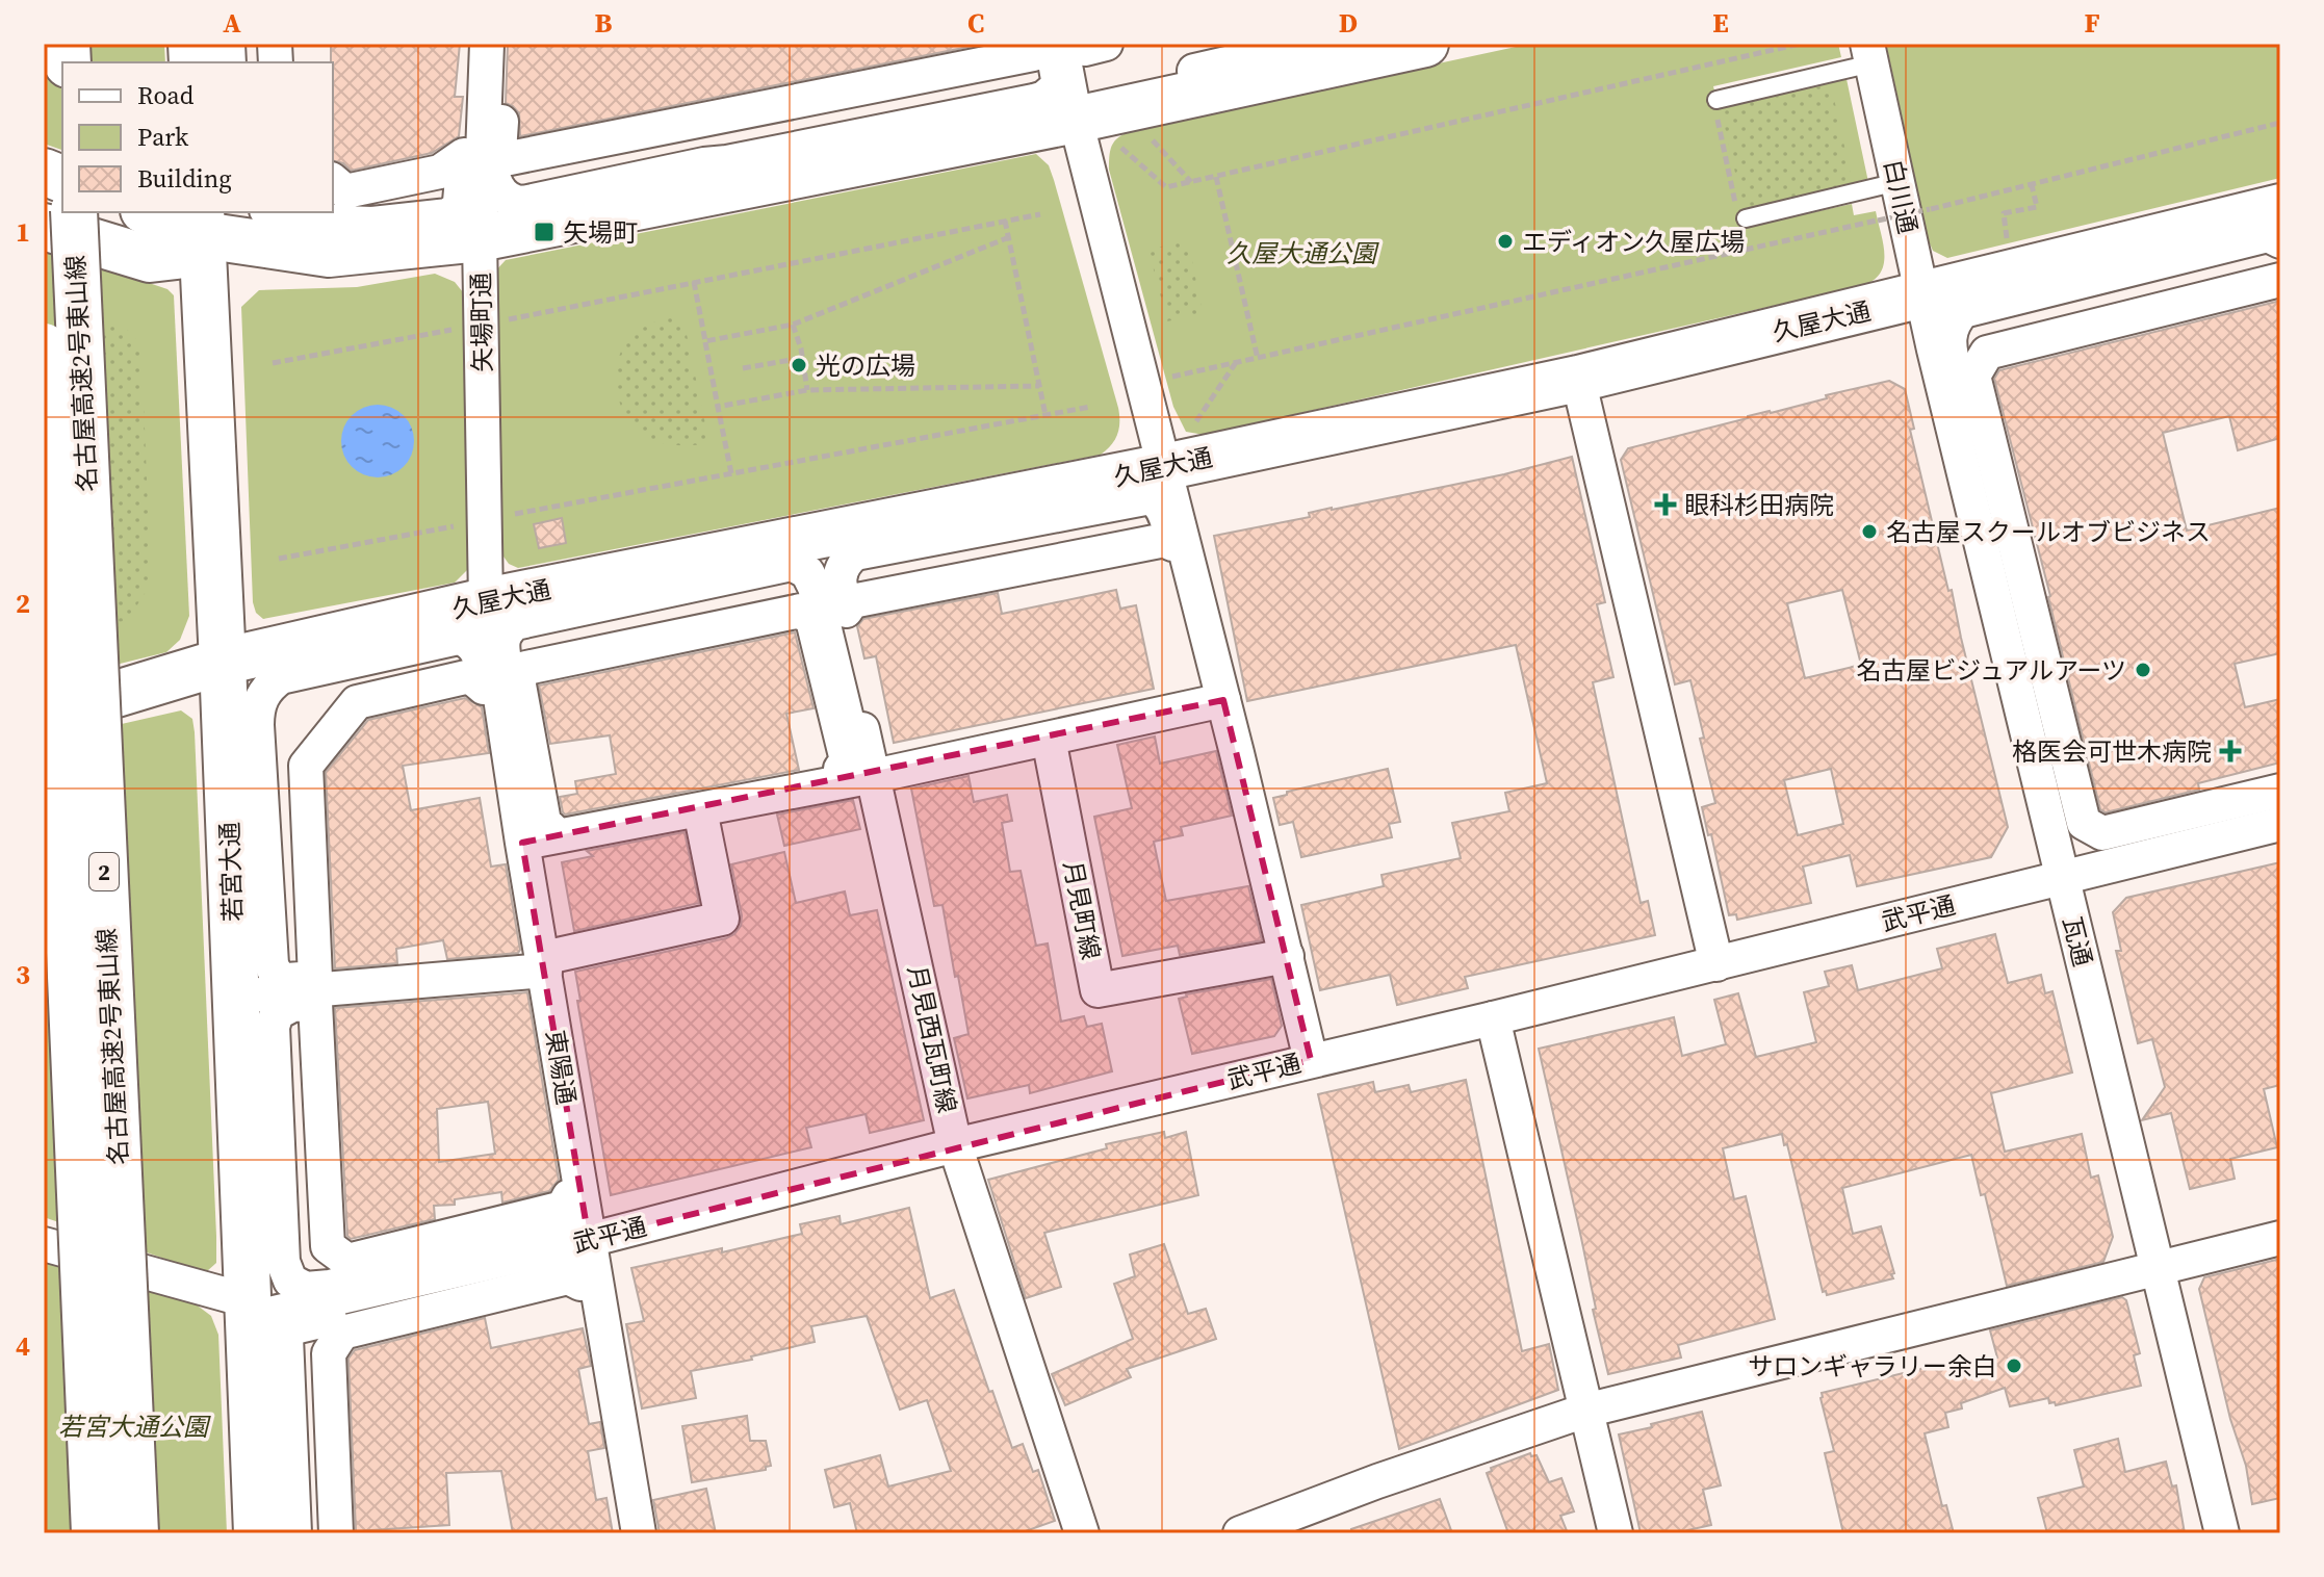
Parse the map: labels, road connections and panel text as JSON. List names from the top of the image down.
{
  "streets": {
    "main road": [
      "久屋大通",
      "名古屋高速2号東山線",
      "2",
      "若宮大通"
    ],
    "street": [
      "白川通",
      "矢場町通",
      "月見町線",
      "武平通",
      "瓦通",
      "月見西瓦町線",
      "東陽通"
    ]
  },
  "crossings": [
    ["白川通", "久屋大通"],
    ["白川通", "瓦通"],
    ["久屋大通", "矢場町通"],
    ["久屋大通", "若宮大通"],
    ["久屋大通", "月見西瓦町線"],
    ["久屋大通", "東陽通"],
    ["矢場町通", "東陽通"],
    ["若宮大通", "武平通"],
    ["武平通", "瓦通"],
    ["武平通", "月見西瓦町線"],
    ["武平通", "東陽通"]
  ],
  "parks": ["久屋大通公園", "若宮大通公園"],
  "places": {
    "transit": ["矢場町"],
    "other": [
      "エディオン久屋広場",
      "光の広場",
      "名古屋スクールオブビジネス",
      "名古屋ビジュアルアーツ",
      "サロンギャラリー余白"
    ],
    "health": ["眼科杉田病院", "格医会可世木病院"]
  },
  "legend": ["Road", "Park", "Building"],
  "grid": {
    "columns": [
      "A",
      "B",
      "C",
      "D",
      "E",
      "F"
    ],
    "rows": [
      "1",
      "2",
      "3",
      "4"
    ]
  }
}
